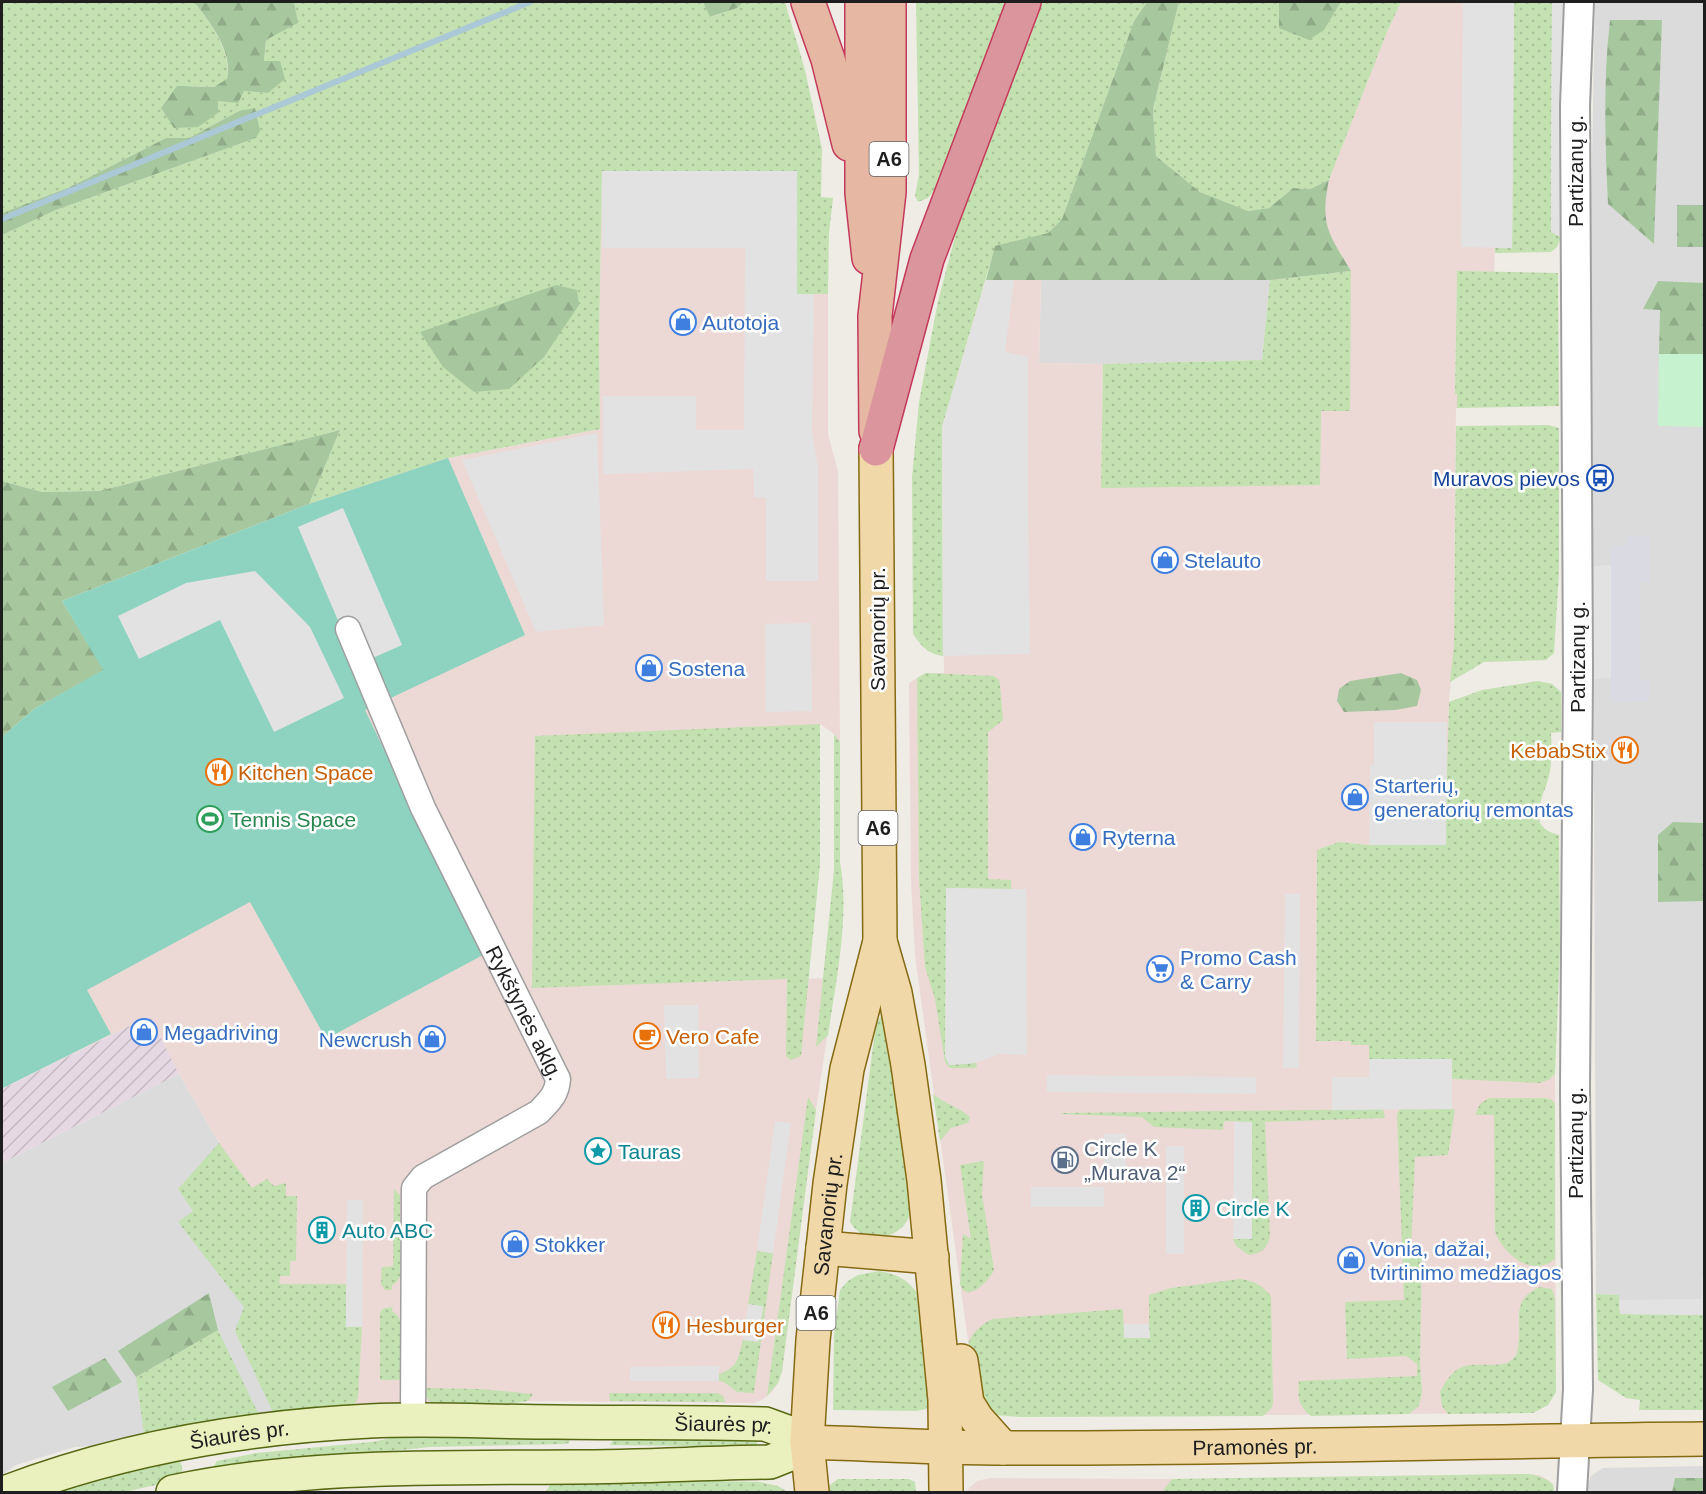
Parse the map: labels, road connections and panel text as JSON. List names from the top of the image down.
{
  "streets": {
    "highway": ["A6", "Savanorių pr."],
    "main road": ["Šiaurės pr.", "Pramonės pr."],
    "street": ["Partizanų g.", "Rykštynės aklg."]
  },
  "crossings": [
    ["Partizanų g.", "Pramonės pr."],
    ["Savanorių pr.", "Šiaurės pr."],
    ["Savanorių pr.", "Pramonės pr."],
    ["Rykštynės aklg.", "Šiaurės pr."],
    ["Šiaurės pr.", "Pramonės pr."]
  ],
  "places": {
    "shop": [
      "Autotoja",
      "Stelauto",
      "Sostena",
      "Starterių, generatorių remontas",
      "Ryterna",
      "Megadriving",
      "Newcrush",
      "Stokker",
      "Vonia, dažai, tvirtinimo medžiagos"
    ],
    "bus stop": ["Muravos pievos"],
    "restaurant": ["KebabStix", "Kitchen Space", "Hesburger"],
    "sports": ["Tennis Space"],
    "supermarket": ["Promo Cash & Carry"],
    "cafe": ["Vero Cafe"],
    "place": ["Tauras"],
    "fuel station": ["Circle K „Murava 2“"],
    "building": ["Circle K", "Auto ABC"]
  }
}
